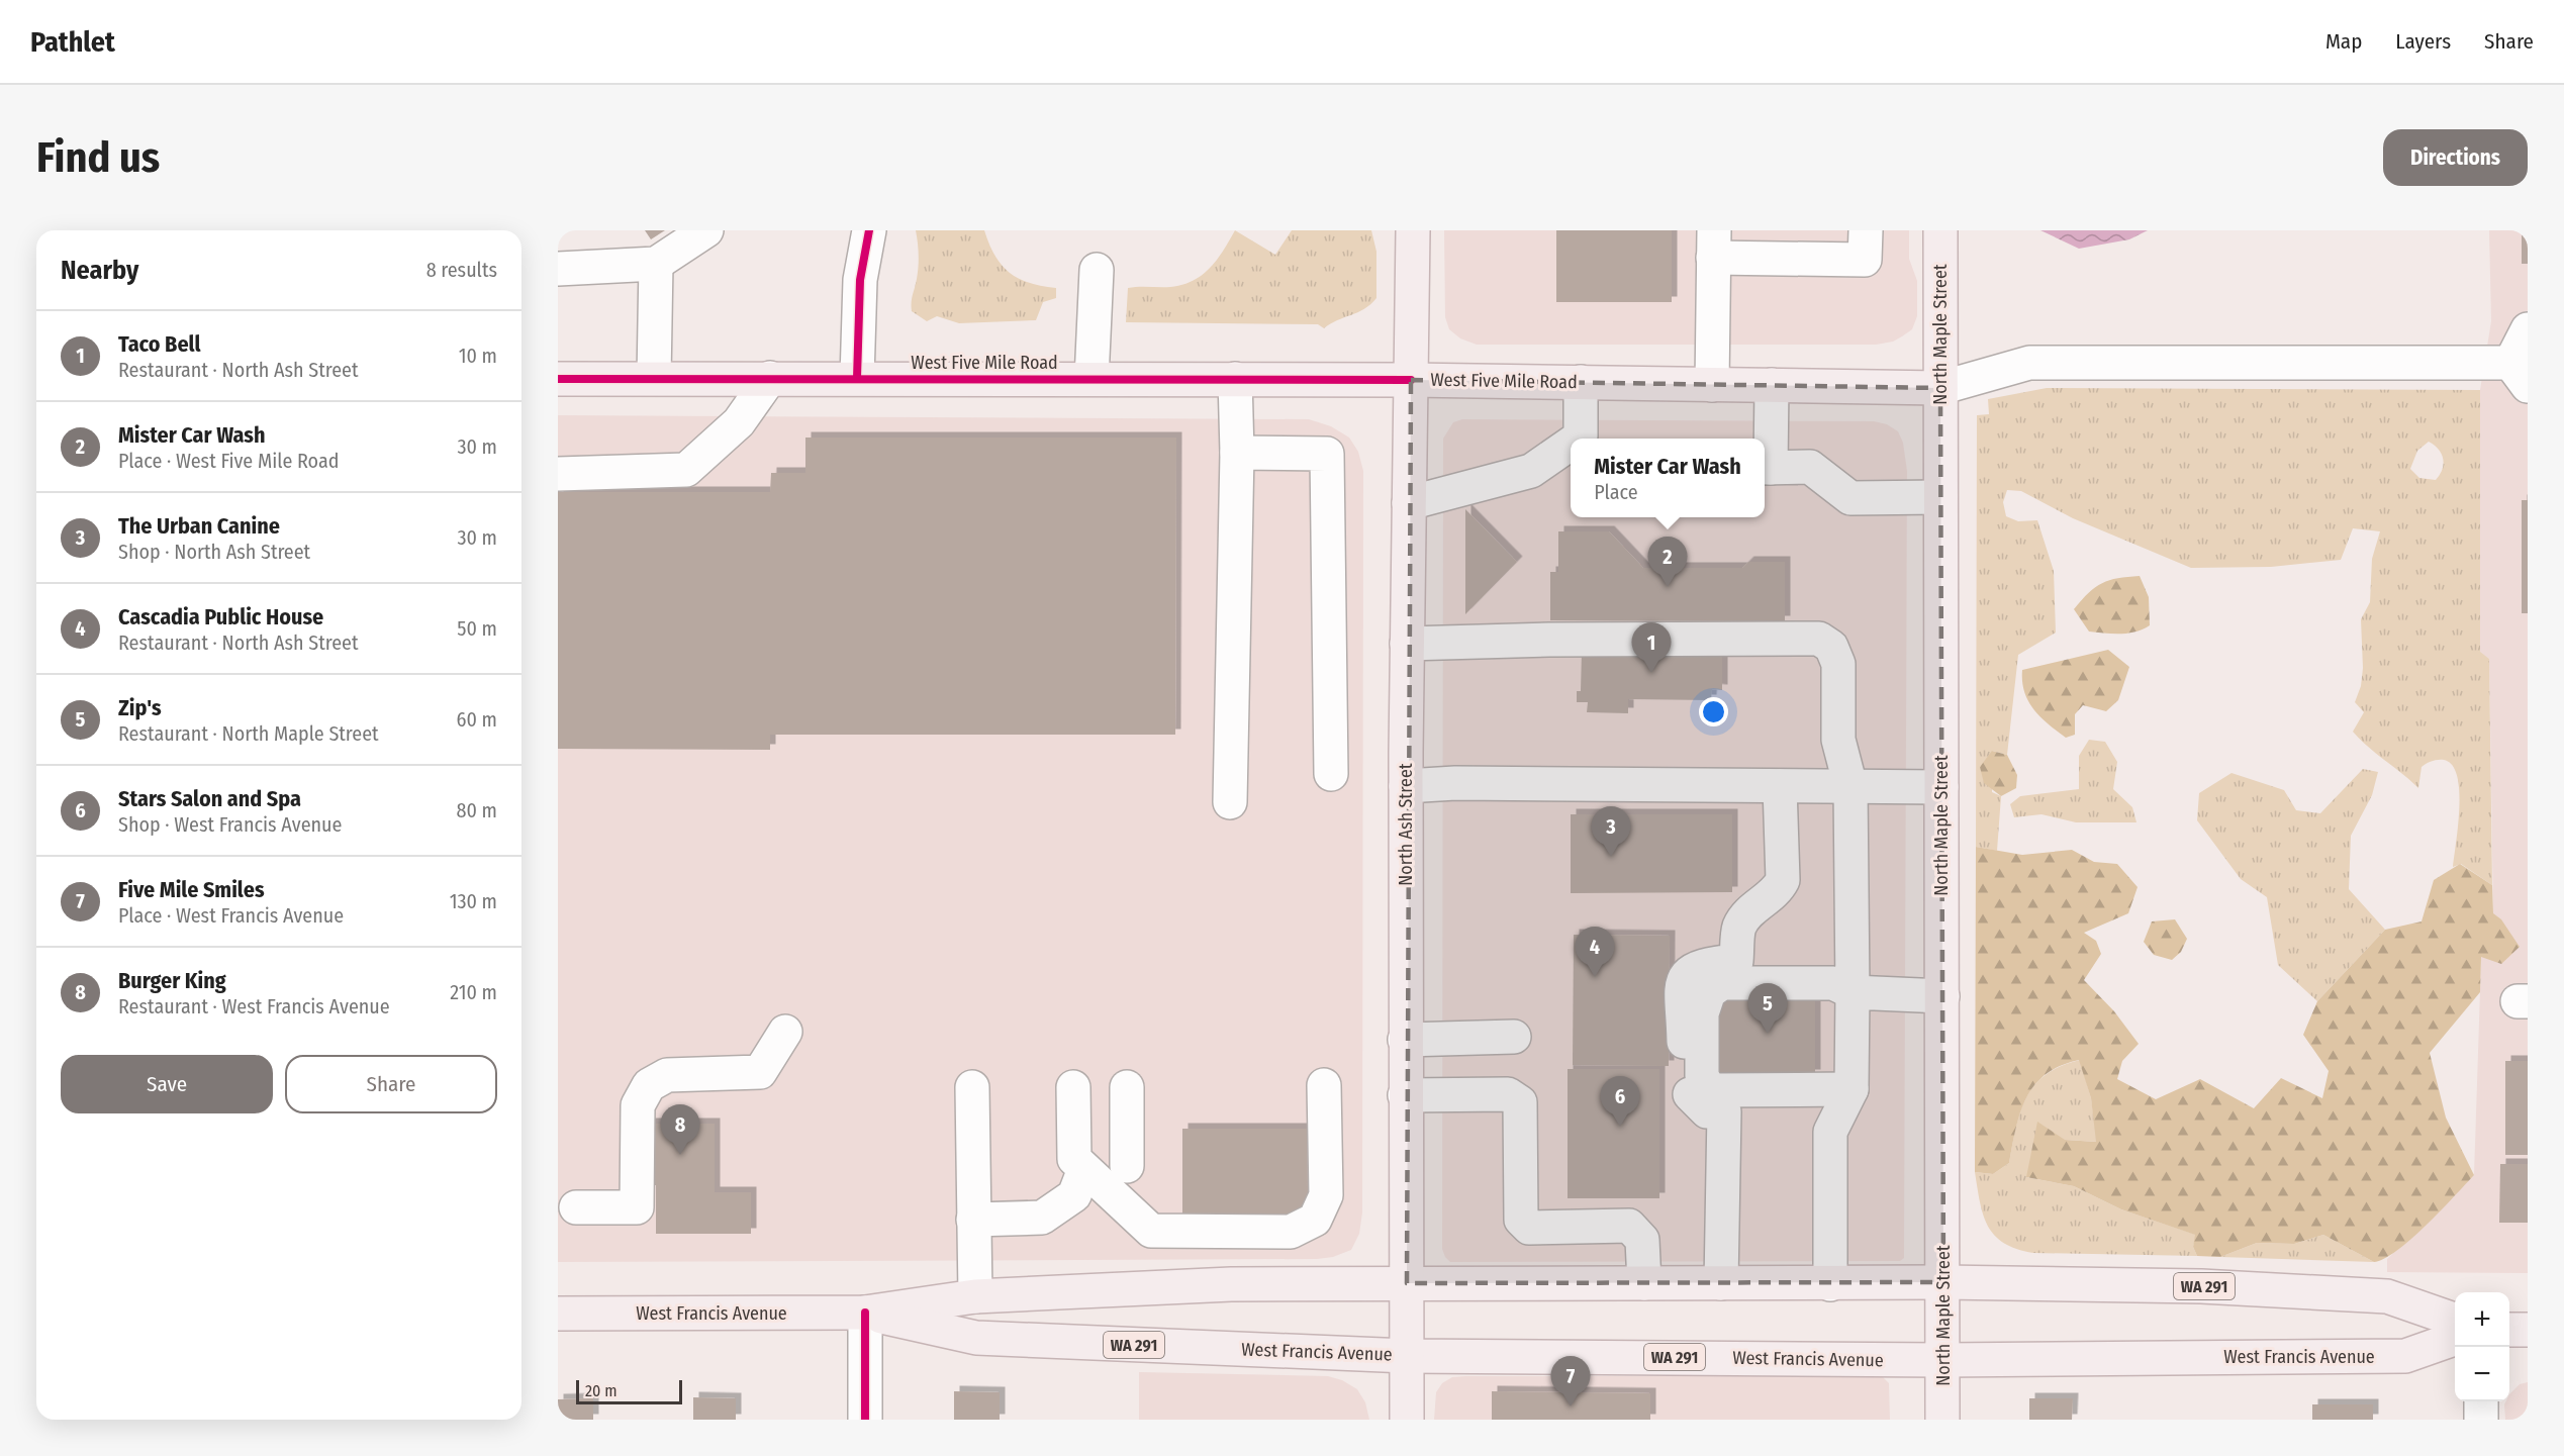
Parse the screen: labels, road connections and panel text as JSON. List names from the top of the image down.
{
  "streets": {
    "main road": [
      "North Maple Street",
      "West Five Mile Road",
      "North Ash Street",
      "WA 291",
      "West Francis Avenue"
    ]
  },
  "crossings": [
    ["North Maple Street", "West Five Mile Road"],
    ["North Maple Street", "West Francis Avenue"],
    ["West Five Mile Road", "North Ash Street"],
    ["North Ash Street", "West Francis Avenue"]
  ],
  "scale_bar": "20 m",
  "page": {
    "header": "Pathlet",
    "nav": ["Map", "Layers", "Share"],
    "buttons": [
      "Directions",
      ["Save", "Share"]
    ],
    "title": "Find us",
    "heading": ["Nearby", "8 results"],
    "list": [
      {
        "mark": "1",
        "name": "Taco Bell",
        "note": "Restaurant · North Ash Street",
        "value": "10 m"
      },
      {
        "mark": "2",
        "name": "Mister Car Wash",
        "note": "Place · West Five Mile Road",
        "value": "30 m"
      },
      {
        "mark": "3",
        "name": "The Urban Canine",
        "note": "Shop · North Ash Street",
        "value": "30 m"
      },
      {
        "mark": "4",
        "name": "Cascadia Public House",
        "note": "Restaurant · North Ash Street",
        "value": "50 m"
      },
      {
        "mark": "5",
        "name": "Zip's",
        "note": "Restaurant · North Maple Street",
        "value": "60 m"
      },
      {
        "mark": "6",
        "name": "Stars Salon and Spa",
        "note": "Shop · West Francis Avenue",
        "value": "80 m"
      },
      {
        "mark": "7",
        "name": "Five Mile Smiles",
        "note": "Place · West Francis Avenue",
        "value": "130 m"
      },
      {
        "mark": "8",
        "name": "Burger King",
        "note": "Restaurant · West Francis Avenue",
        "value": "210 m"
      }
    ],
    "popup": ["Mister Car Wash", "Place"],
    "pins": [
      "2",
      "1",
      "3",
      "4",
      "5",
      "6",
      "8",
      "7"
    ],
    "map_buttons": ["+", "−"],
    "scale": "20 m"
  }
}
